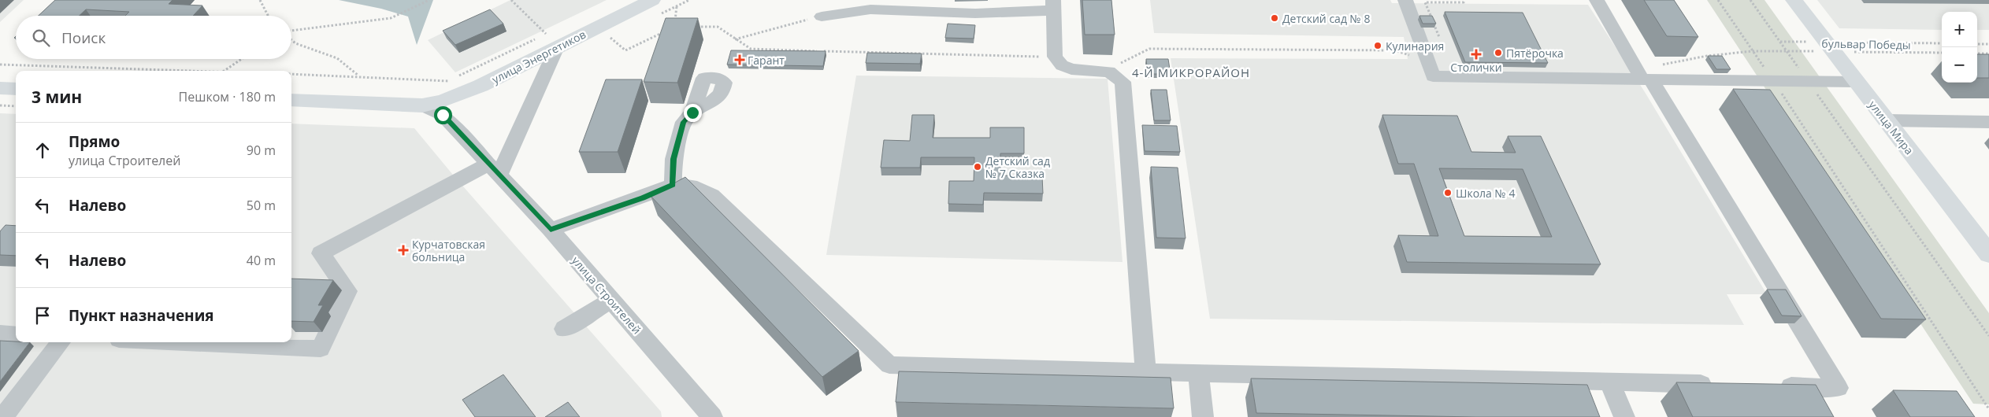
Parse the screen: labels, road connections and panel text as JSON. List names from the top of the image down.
{
  "streets": {
    "main road": ["улица Энергетиков", "улица Мира"],
    "street": ["улица Строителей"],
    "path": ["бульвар Победы"]
  },
  "crossings": [
    ["бульвар Победы", "улица Мира"],
    ["улица Энергетиков", "улица Строителей"]
  ],
  "districts": ["4-Й МИКРОРАЙОН"],
  "places": {
    "other": [
      "Детский сад № 8",
      "Кулинария",
      "Пятёрочка",
      "Детский сад № 7 Сказка",
      "Школа № 4"
    ],
    "health": ["Столички", "Гарант", "Курчатовская больница"]
  },
  "page": {
    "map_buttons": ["+", "−"],
    "search": "Поиск",
    "heading": ["3 мин", "Пешком · 180 m"],
    "list": [
      ["Прямо", "улица Строителей", "90 m"],
      ["Налево", "50 m"],
      ["Налево", "40 m"],
      "Пункт назначения"
    ]
  }
}
